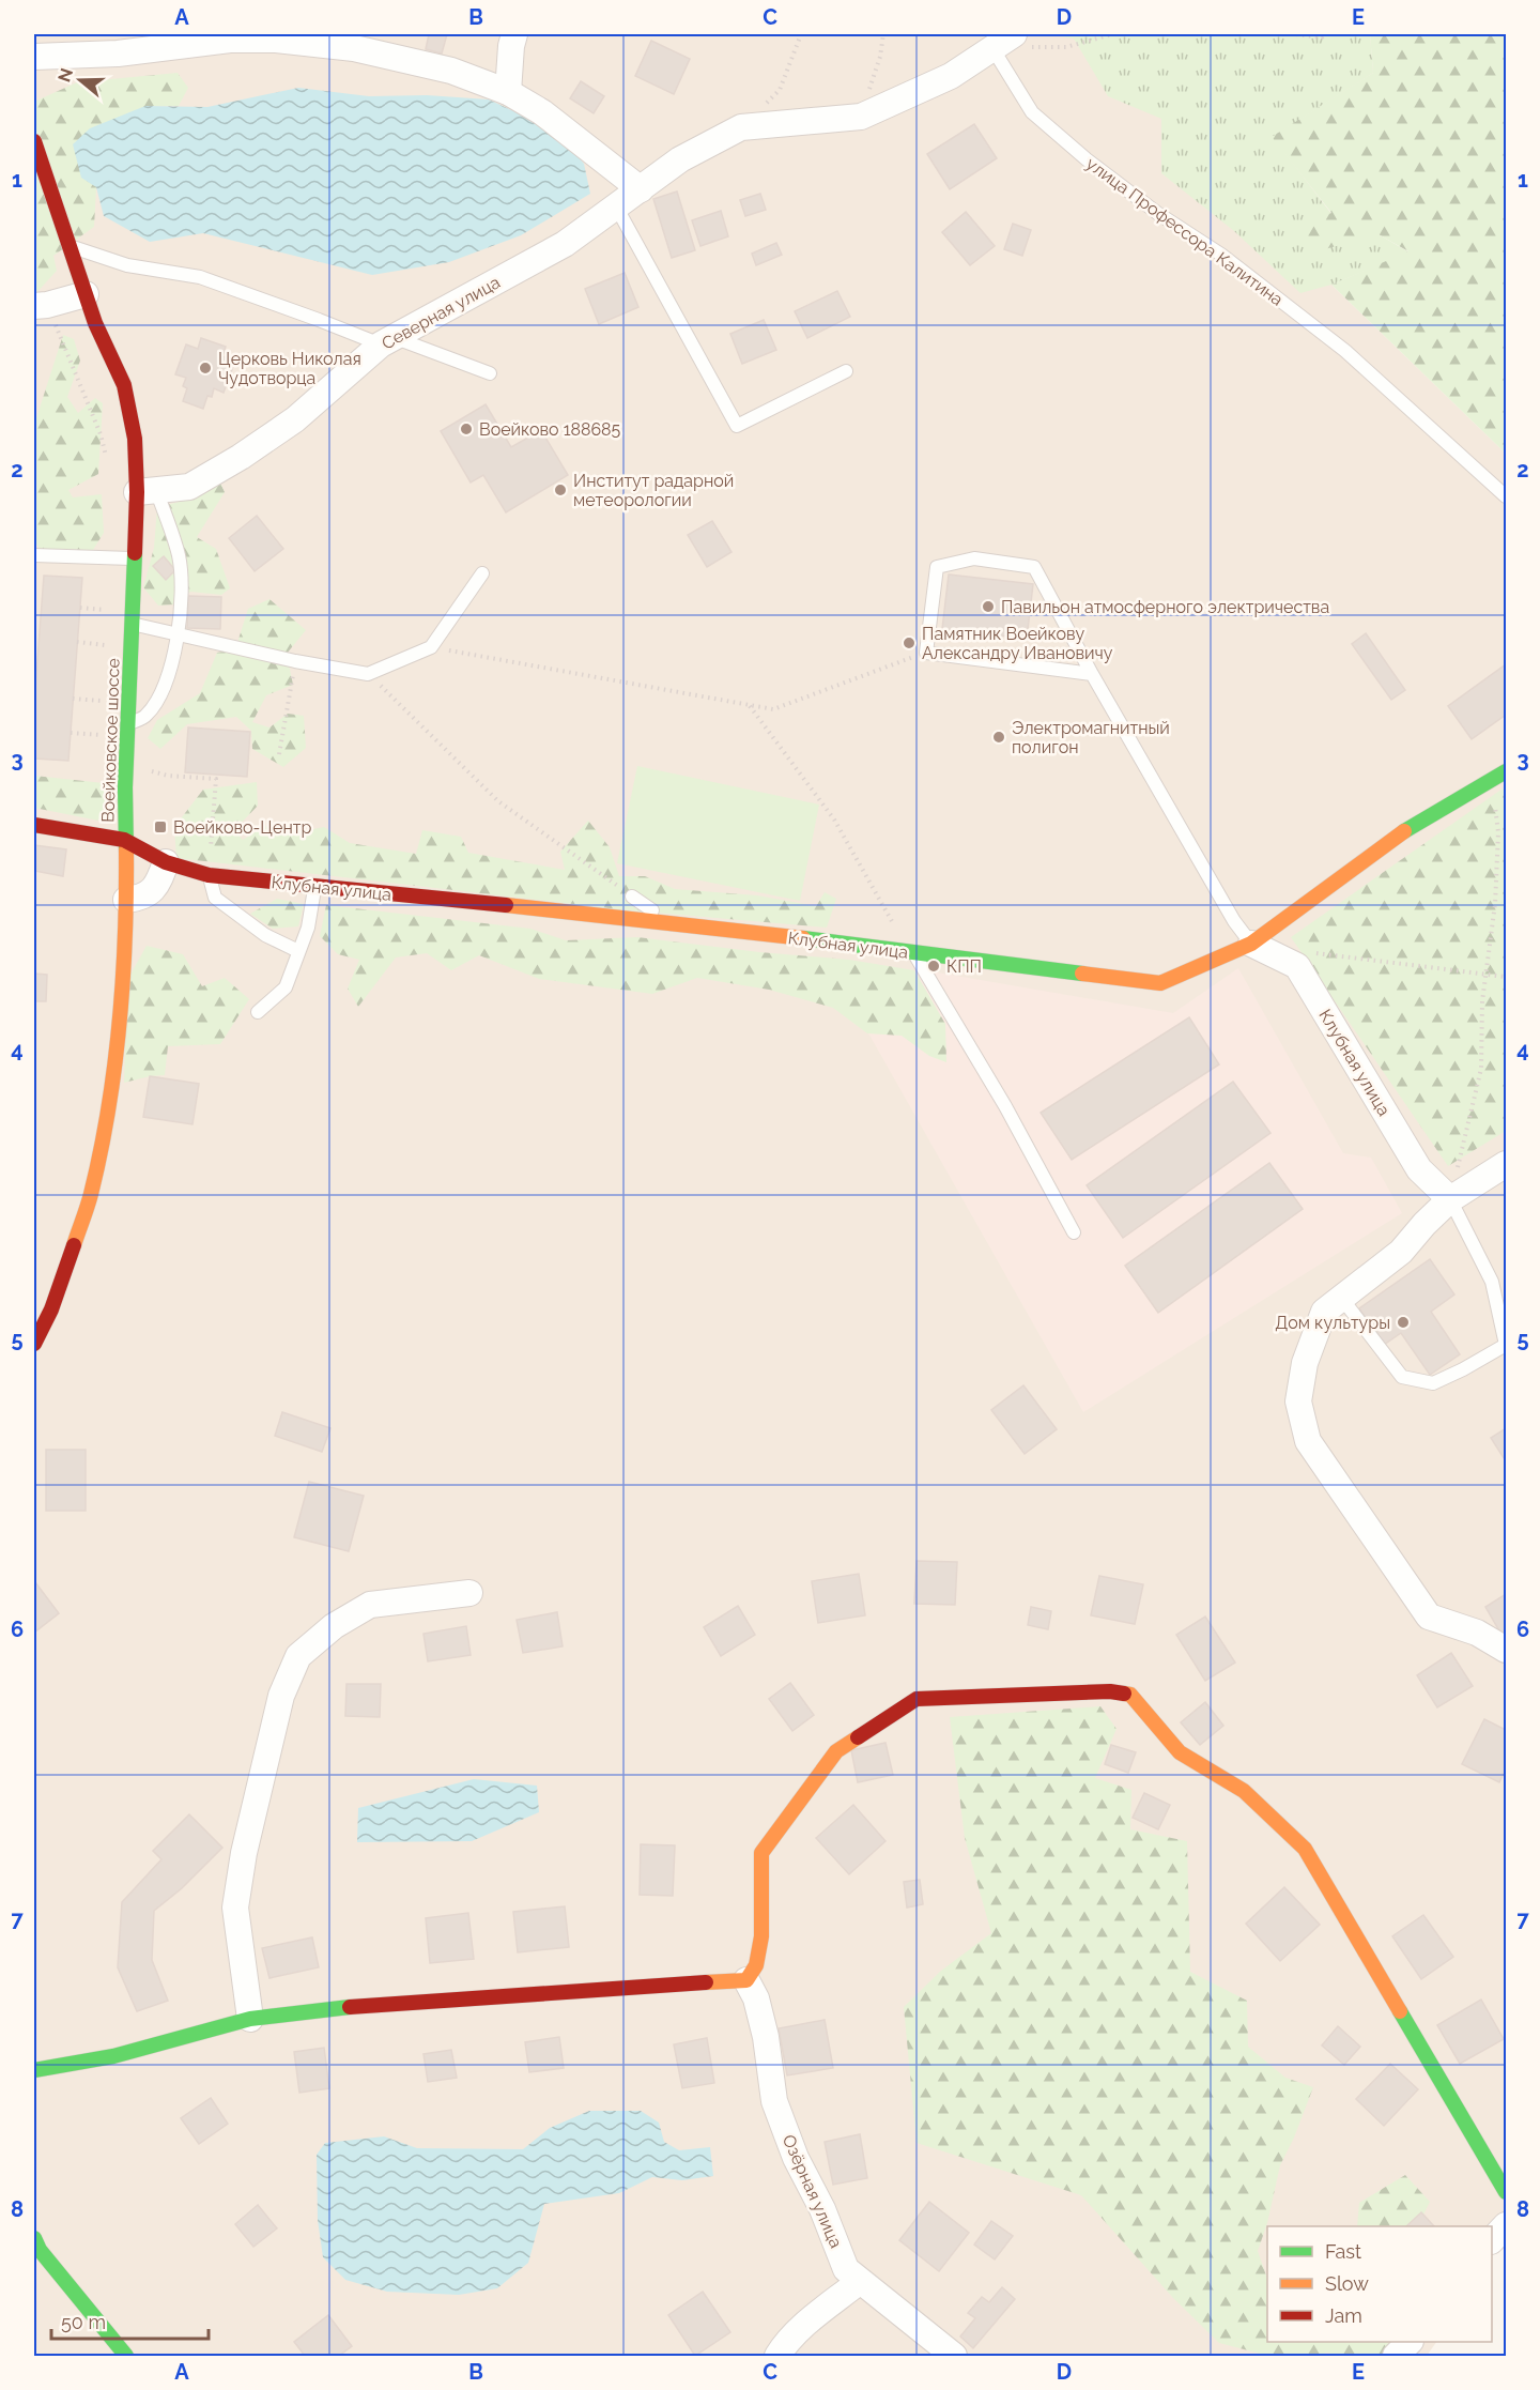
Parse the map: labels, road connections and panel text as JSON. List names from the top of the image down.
{
  "streets": {
    "street": [
      "Северная улица",
      "Воейковское шоссе",
      "Клубная улица",
      "Озёрная улица"
    ],
    "lane": ["улица Профессора Калитина"]
  },
  "crossings": [
    ["Северная улица", "Воейковское шоссе"],
    ["Воейковское шоссе", "Клубная улица"]
  ],
  "places": {
    "other": [
      "Церковь Николая Чудотворца",
      "Воейково 188685",
      "Институт радарной метеорологии",
      "Павильон атмосферного электричества",
      "Памятник Воейкову Александру Ивановичу",
      "Электромагнитный полигон",
      "КПП",
      "Дом культуры"
    ],
    "transit": ["Воейково-Центр"]
  },
  "legend": ["Fast", "Slow", "Jam"],
  "scale_bar": "50 m",
  "north": "left",
  "grid": {
    "columns": [
      "A",
      "B",
      "C",
      "D",
      "E"
    ],
    "rows": [
      "1",
      "2",
      "3",
      "4",
      "5",
      "6",
      "7",
      "8"
    ]
  }
}
